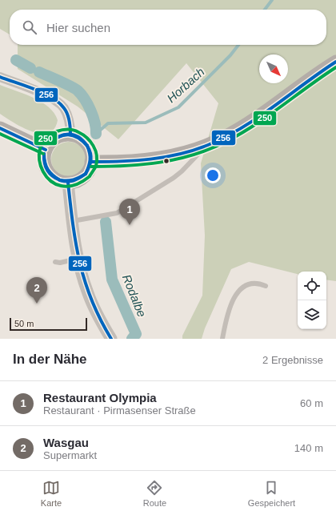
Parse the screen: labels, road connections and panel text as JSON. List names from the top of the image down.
{
  "water": ["Horbach", "Rodalbe"],
  "lines": ["transit line 256", "transit line 250"],
  "scale_bar": "50 m",
  "north": "bottom right",
  "page": {
    "search": "Hier suchen",
    "pins": ["1", "2"],
    "scale": "50 m",
    "heading": ["In der Nähe", "2 Ergebnisse"],
    "list": [
      {
        "mark": "1",
        "name": "Restaurant Olympia",
        "note": "Restaurant · Pirmasenser Straße",
        "value": "60 m"
      },
      {
        "mark": "2",
        "name": "Wasgau",
        "note": "Supermarkt",
        "value": "140 m"
      }
    ],
    "nav": ["Karte", "Route", "Gespeichert"]
  }
}
